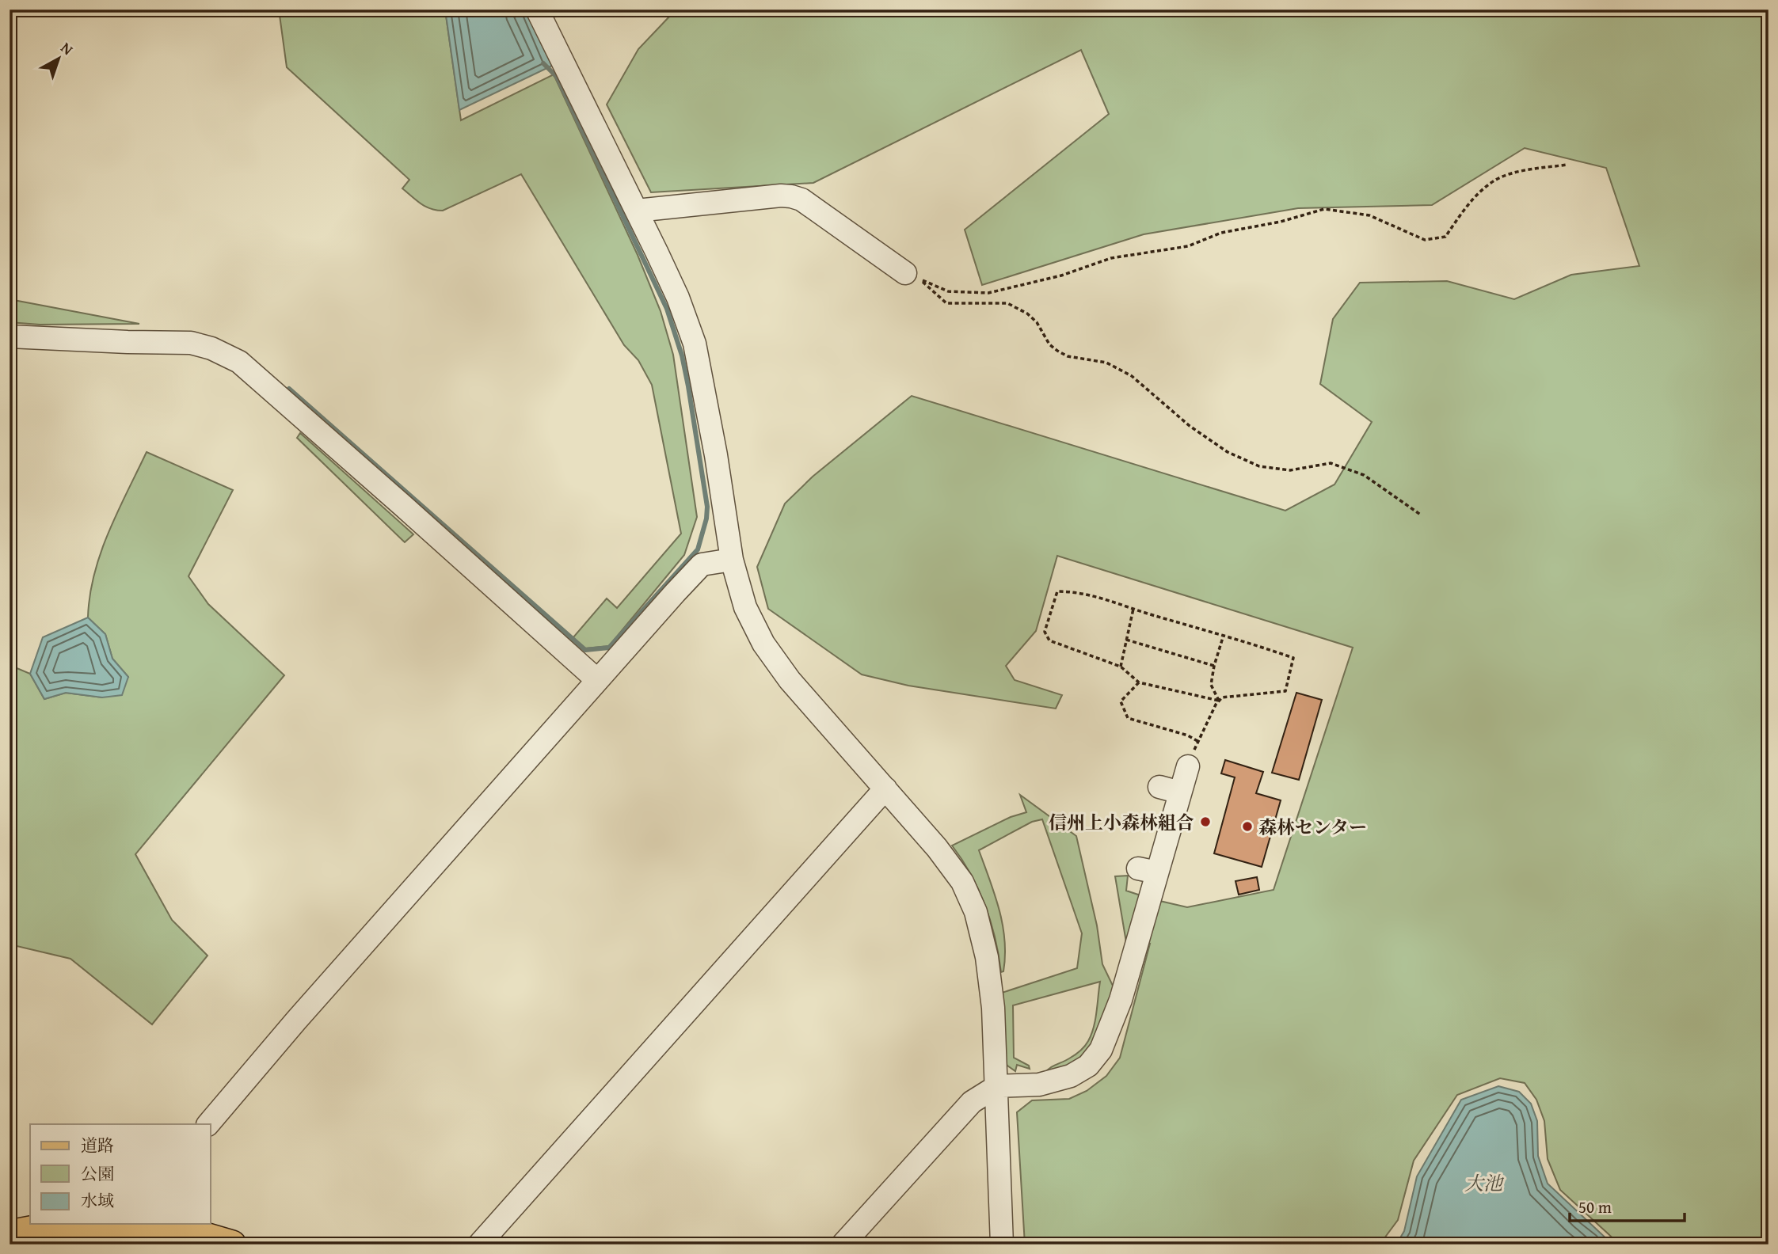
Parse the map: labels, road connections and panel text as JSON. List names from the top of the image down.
{
  "water": ["大池"],
  "places": ["信州上小森林組合", "森林センター"],
  "legend": ["道路", "公園", "水域"],
  "scale_bar": "50 m",
  "north": "top right"
}
